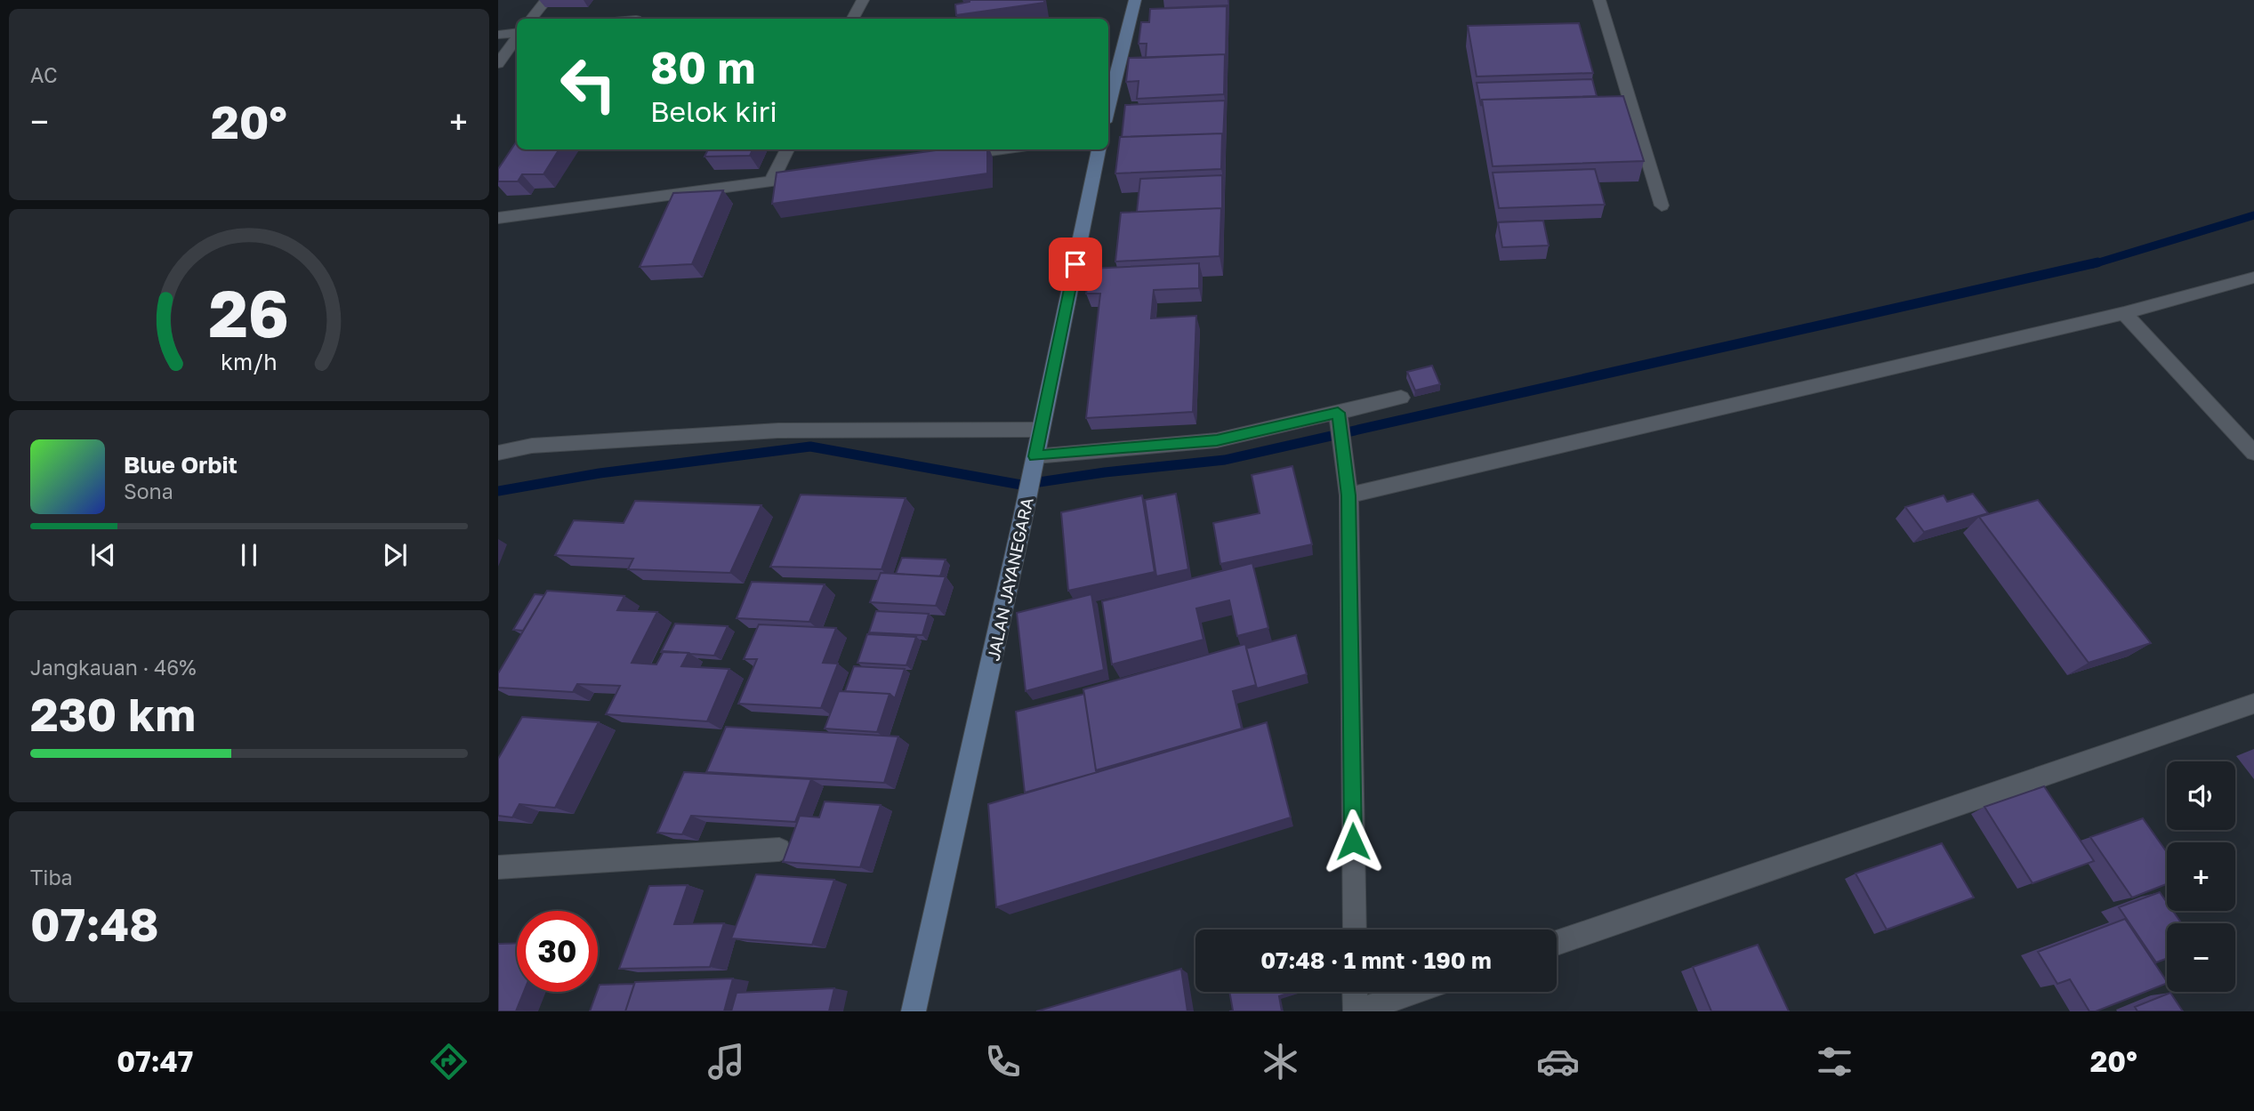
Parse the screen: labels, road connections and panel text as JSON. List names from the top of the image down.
{
  "streets": {
    "main road": ["JALAN JAYANEGARA"]
  },
  "page": {
    "tile": [
      "AC",
      ["Jangkauan · 46%", "230 km"],
      ["Tiba", "07:48"]
    ],
    "turn": ["80 m", "Belok kiri"],
    "heat": ["−", "20°", "+"],
    "song": ["Blue Orbit", "Sona"],
    "map_buttons": ["+", "−"],
    "limit": "30",
    "trip": "07:48 · 1 mnt · 190 m",
    "tabs": ["07:47", "20°"],
    "gauge": ["26", "km/h"]
  }
}
